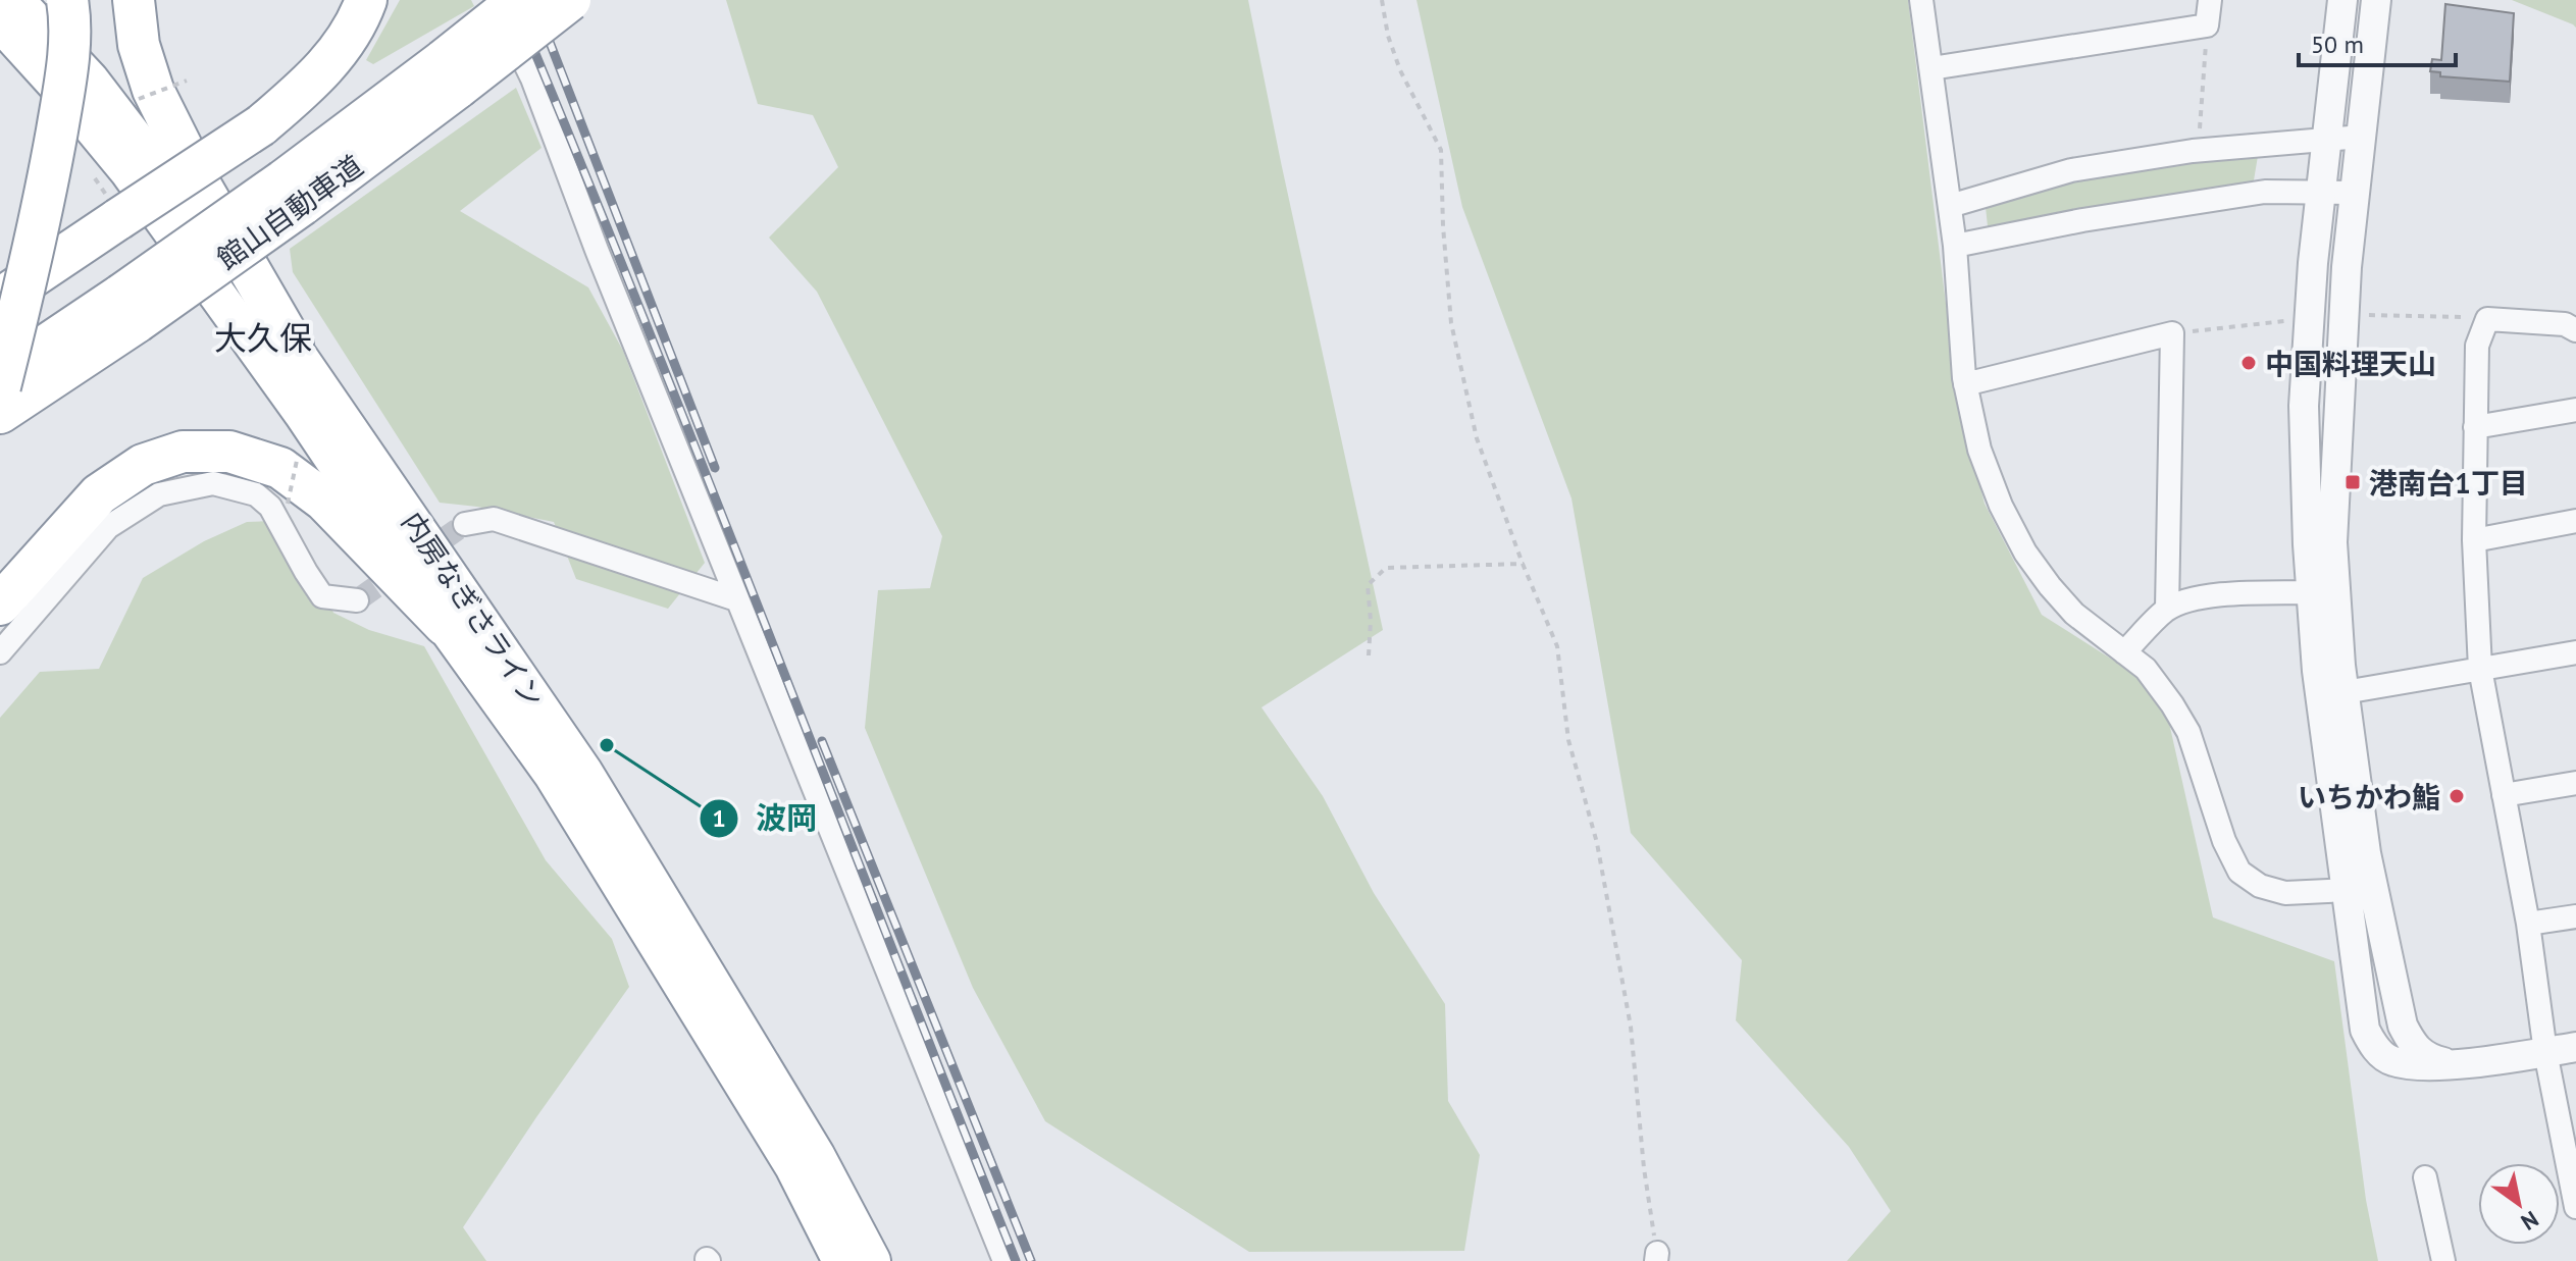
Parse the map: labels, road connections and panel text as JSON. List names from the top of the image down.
{
  "streets": {
    "highway": ["館山自動車道", "内房なぎさライン"]
  },
  "crossings": [
    ["館山自動車道", "内房なぎさライン"]
  ],
  "districts": ["大久保"],
  "places": {
    "other": ["中国料理天山", "波岡", "いちかわ鮨"],
    "transit": ["港南台1丁目"]
  },
  "scale_bar": "50 m",
  "north": "bottom right"
}
